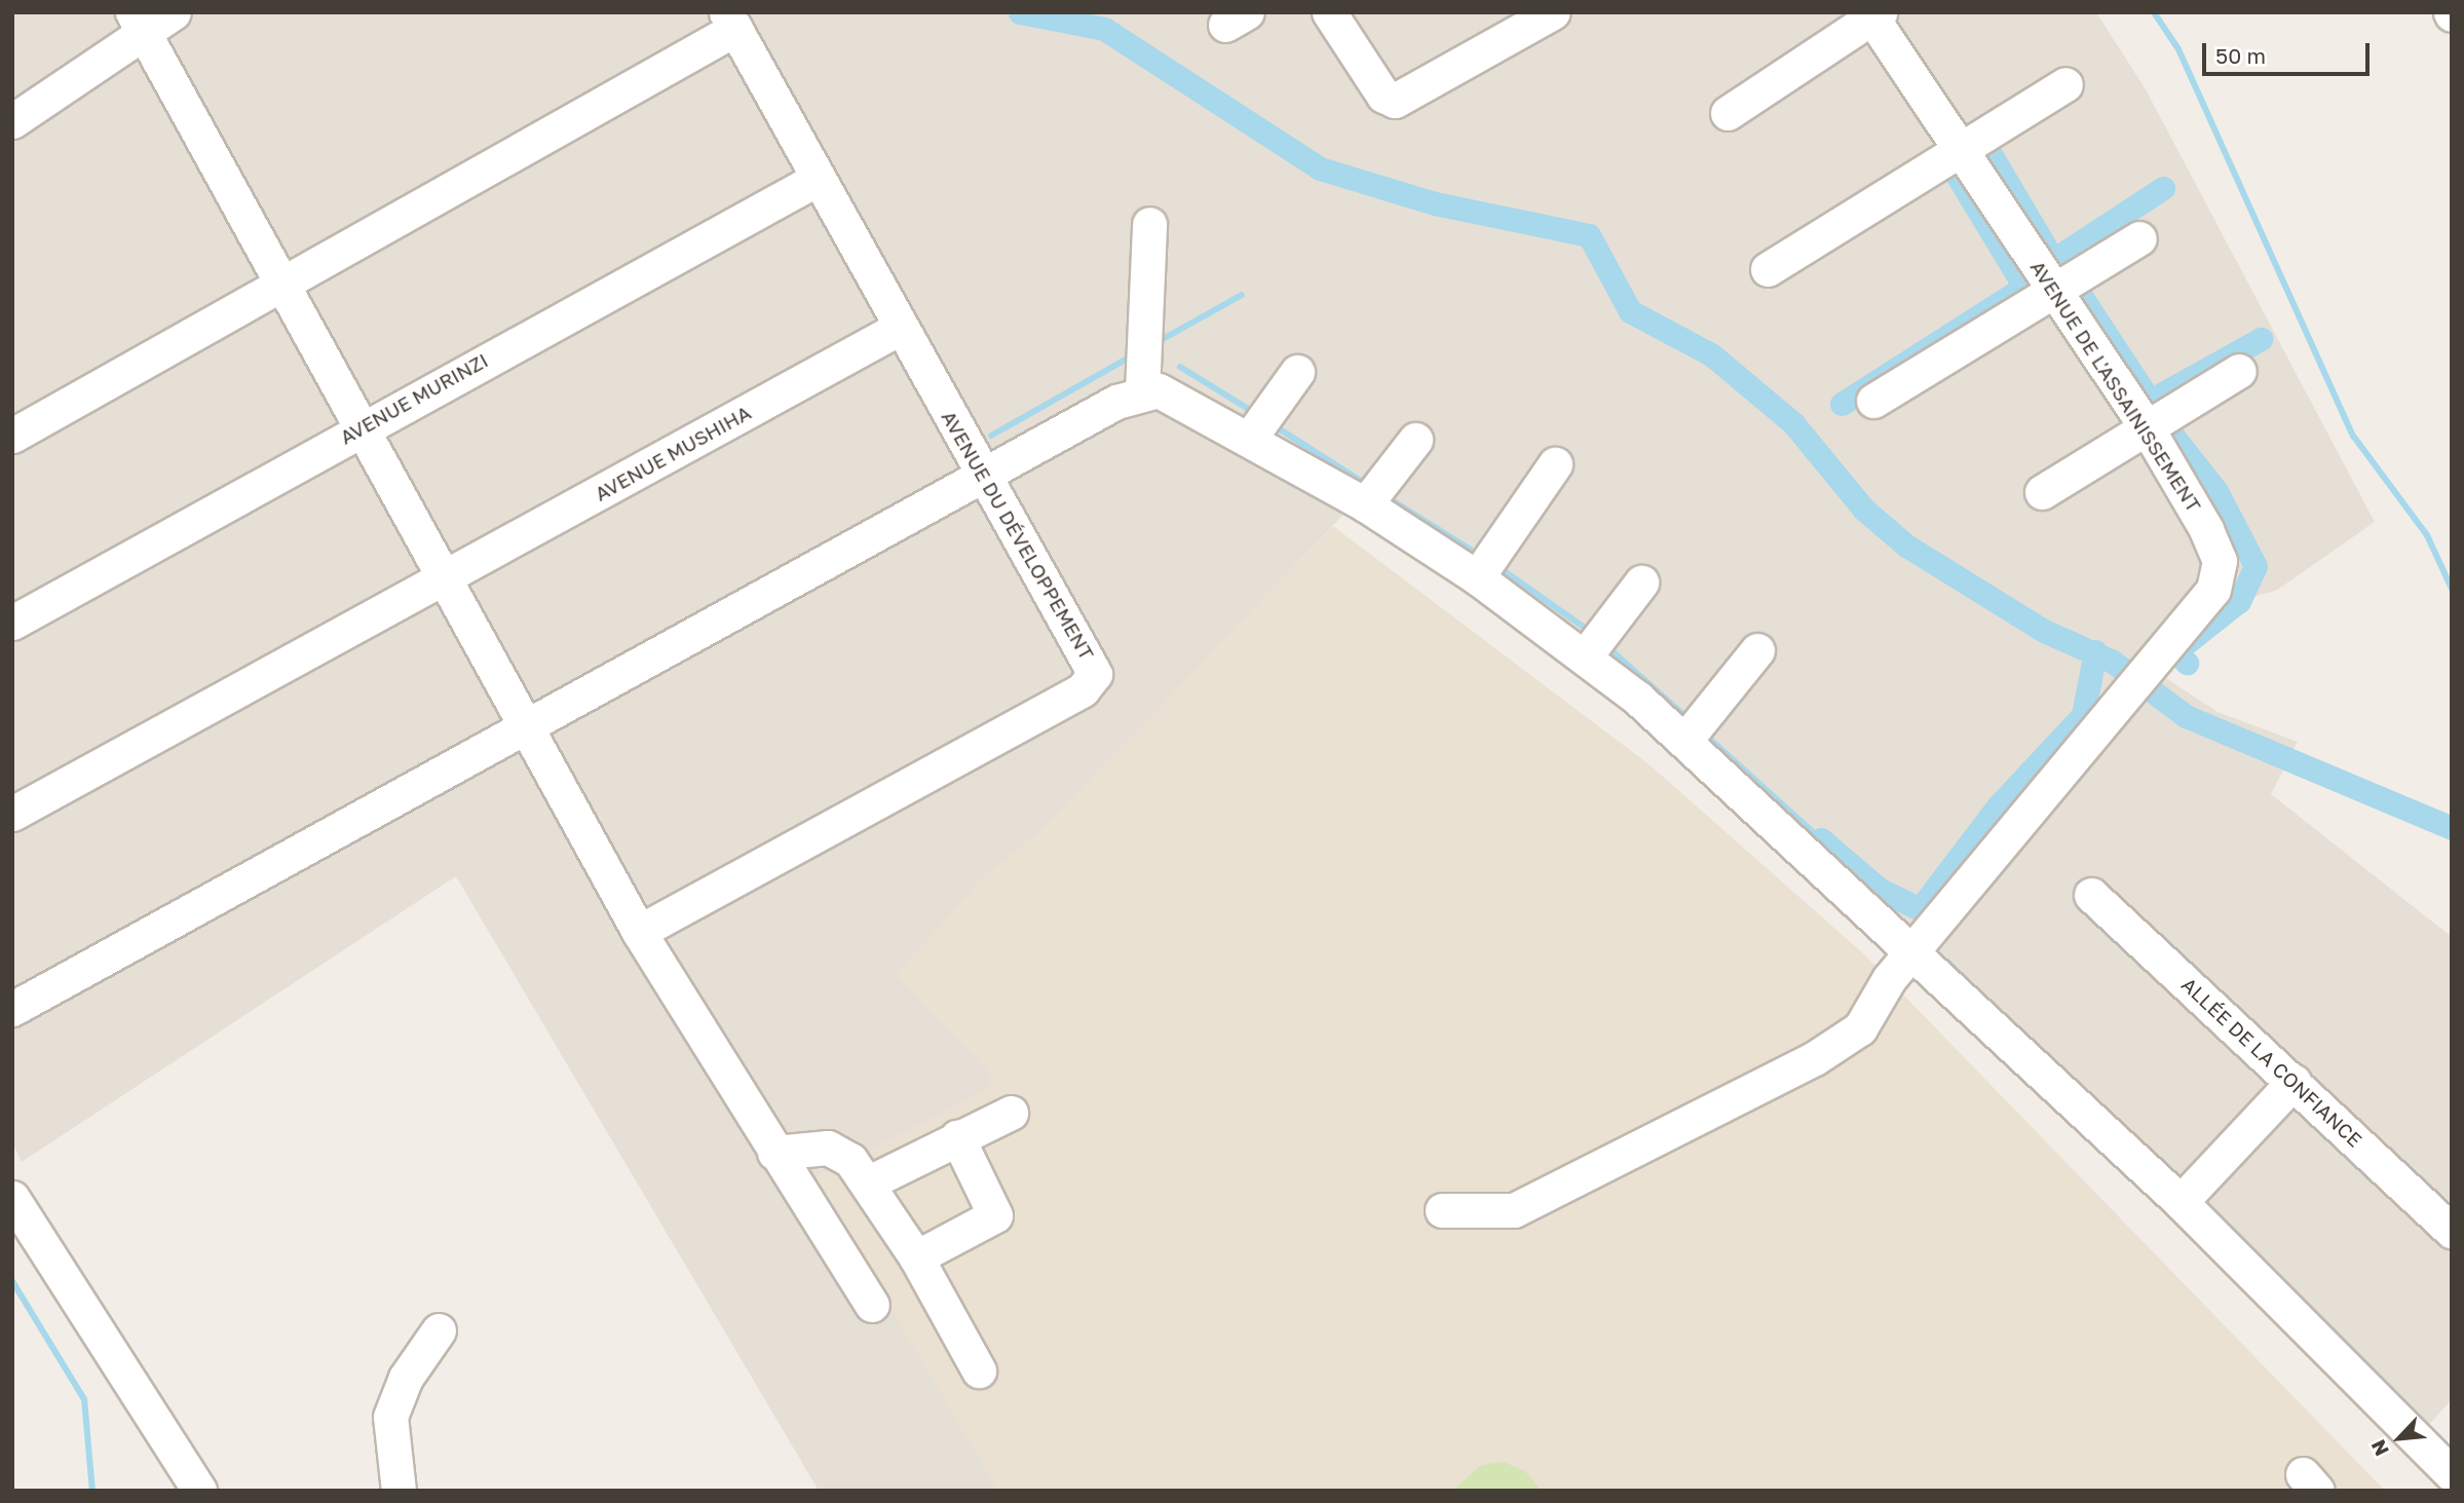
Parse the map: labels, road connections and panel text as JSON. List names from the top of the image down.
{
  "streets": {
    "street": [
      "AVENUE DE L'ASSAINISSEMENT",
      "AVENUE MURINZI",
      "AVENUE MUSHIHA",
      "AVENUE DU DÉVELOPPEMENT",
      "ALLÉE DE LA CONFIANCE"
    ]
  },
  "crossings": [
    ["AVENUE MURINZI", "AVENUE DU DÉVELOPPEMENT"],
    ["AVENUE MUSHIHA", "AVENUE DU DÉVELOPPEMENT"]
  ],
  "scale_bar": "50 m",
  "north": "bottom left"
}
